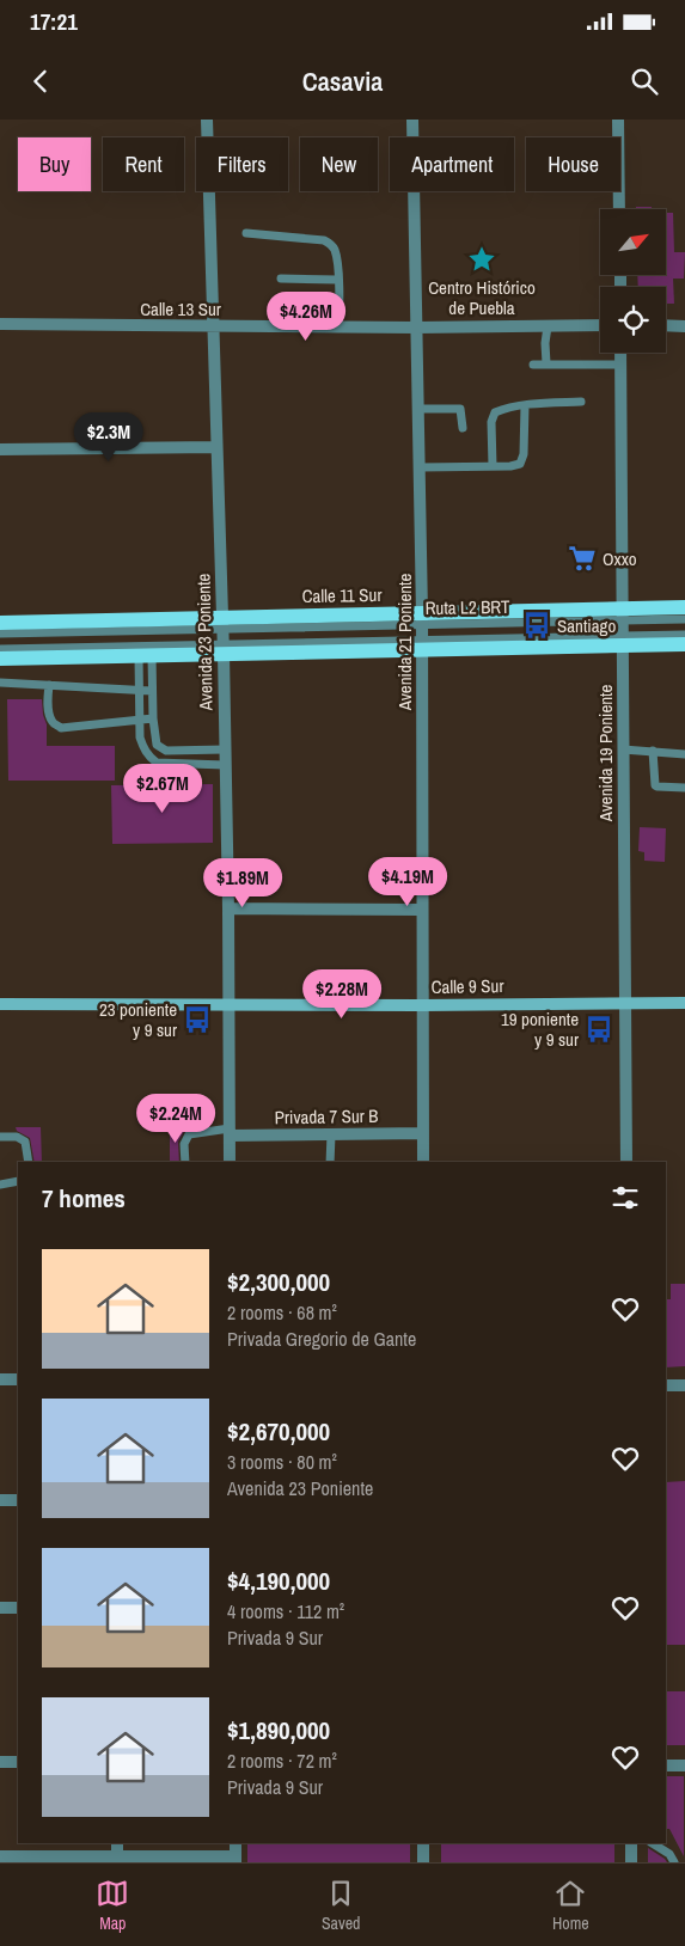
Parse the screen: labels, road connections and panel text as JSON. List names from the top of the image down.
{
  "streets": {
    "main road": ["Calle 11 Sur"],
    "street": [
      "Calle 13 Sur",
      "Avenida 23 Poniente",
      "Avenida 21 Poniente",
      "Avenida 19 Poniente",
      "Calle 9 Sur",
      "Privada 7 Sur B"
    ]
  },
  "crossings": [
    ["Calle 13 Sur", "Avenida 23 Poniente"],
    ["Calle 13 Sur", "Avenida 21 Poniente"],
    ["Calle 11 Sur", "Avenida 23 Poniente"],
    ["Calle 11 Sur", "Avenida 21 Poniente"],
    ["Calle 11 Sur", "Avenida 19 Poniente"],
    ["Avenida 23 Poniente", "Calle 9 Sur"],
    ["Avenida 23 Poniente", "Privada 7 Sur B"],
    ["Avenida 21 Poniente", "Calle 9 Sur"],
    ["Avenida 21 Poniente", "Privada 7 Sur B"],
    ["Avenida 19 Poniente", "Calle 9 Sur"]
  ],
  "places": {
    "place": ["Centro Histórico de Puebla"],
    "supermarket": ["Oxxo"],
    "bus stop": ["Santiago", "23 poniente y 9 sur", "19 poniente y 9 sur"]
  },
  "north": "top right",
  "page": {
    "status": "17:21",
    "header": "Casavia",
    "chip": [
      "Buy",
      "Rent",
      "Filters",
      "New",
      "Apartment",
      "House"
    ],
    "price": [
      "$4.26M",
      "$2.3M",
      "$2.67M",
      "$4.19M",
      "$1.89M",
      "$2.28M",
      "$2.24M"
    ],
    "heading": "7 homes",
    "list": [
      {
        "name": "$2,300,000",
        "note": "2 rooms · 68 m² · Privada Gregorio de Gante"
      },
      {
        "name": "$2,670,000",
        "note": "3 rooms · 80 m² · Avenida 23 Poniente"
      },
      {
        "name": "$4,190,000",
        "note": "4 rooms · 112 m² · Privada 9 Sur"
      },
      {
        "name": "$1,890,000",
        "note": "2 rooms · 72 m² · Privada 9 Sur"
      }
    ],
    "tabs": ["Map", "Saved", "Home"]
  }
}
